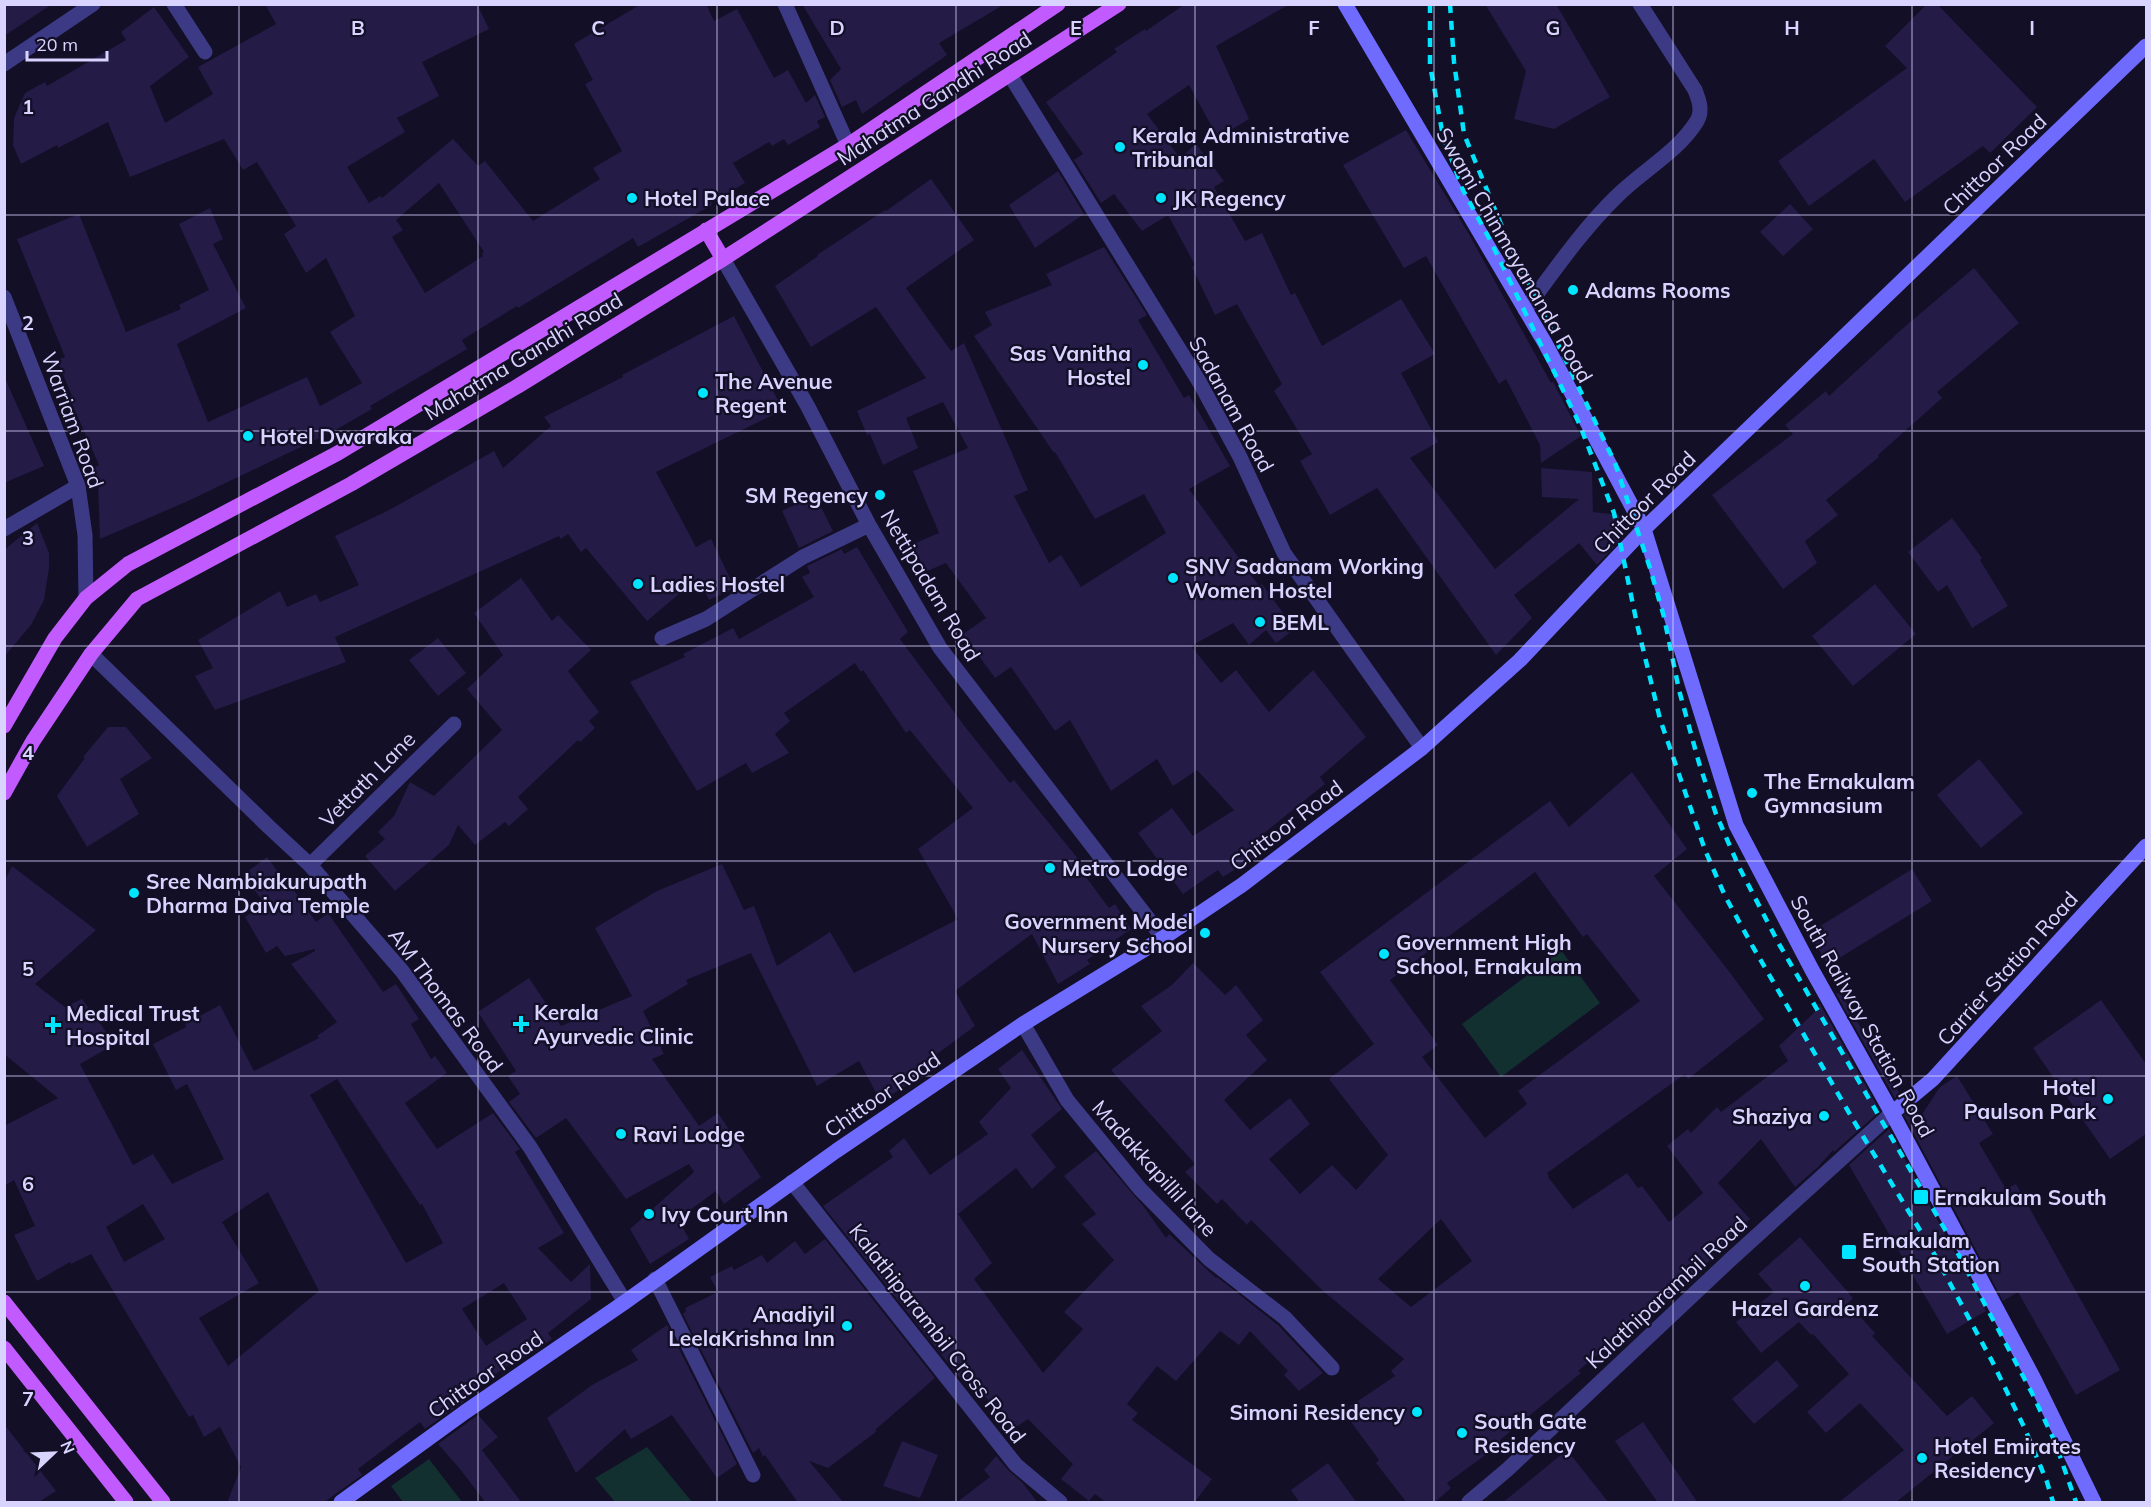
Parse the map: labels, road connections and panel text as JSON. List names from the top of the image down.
{
  "streets": {
    "main road": [
      "Mahatma Gandhi Road",
      "Chittoor Road",
      "Swami Chinmayananda Road",
      "Carrier Station Road",
      "South Railway Station Road"
    ],
    "street": [
      "Sadanam Road",
      "Warriam Road",
      "Nettipadam Road",
      "Vettath Lane",
      "AM Thomas Road",
      "Madakkapillil lane",
      "Kalathiparambil Road",
      "Kalathiparambil Cross Road"
    ]
  },
  "crossings": [
    ["Mahatma Gandhi Road", "Sadanam Road"],
    ["Mahatma Gandhi Road", "Warriam Road"],
    ["Mahatma Gandhi Road", "Nettipadam Road"],
    ["Mahatma Gandhi Road", "AM Thomas Road"],
    ["Chittoor Road", "Swami Chinmayananda Road"],
    ["Chittoor Road", "Sadanam Road"],
    ["Chittoor Road", "Nettipadam Road"],
    ["Chittoor Road", "AM Thomas Road"],
    ["Chittoor Road", "South Railway Station Road"],
    ["Chittoor Road", "Madakkapillil lane"],
    ["Chittoor Road", "Kalathiparambil Cross Road"],
    ["Swami Chinmayananda Road", "South Railway Station Road"],
    ["Vettath Lane", "AM Thomas Road"],
    ["Carrier Station Road", "South Railway Station Road"],
    ["Carrier Station Road", "Kalathiparambil Road"],
    ["South Railway Station Road", "Kalathiparambil Road"]
  ],
  "places": {
    "other": [
      "Kerala Administrative Tribunal",
      "Hotel Palace",
      "JK Regency",
      "Adams Rooms",
      "Sas Vanitha Hostel",
      "The Avenue Regent",
      "Hotel Dwaraka",
      "SM Regency",
      "SNV Sadanam Working Women Hostel",
      "Ladies Hostel",
      "BEML",
      "The Ernakulam Gymnasium",
      "Metro Lodge",
      "Sree Nambiakurupath Dharma Daiva Temple",
      "Government Model Nursery School",
      "Government High School, Ernakulam",
      "Hotel Paulson Park",
      "Shaziya",
      "Ravi Lodge",
      "Ivy Court Inn",
      "Hazel Gardenz",
      "Anadiyil LeelaKrishna Inn",
      "Simoni Residency",
      "South Gate Residency",
      "Hotel Emirates Residency"
    ],
    "health": ["Kerala Ayurvedic Clinic", "Medical Trust Hospital"],
    "transit": ["Ernakulam South", "Ernakulam South Station"]
  },
  "scale_bar": "20 m",
  "north": "top right",
  "grid": {
    "columns": [
      "B",
      "C",
      "D",
      "E",
      "F",
      "G",
      "H",
      "I"
    ],
    "rows": [
      "1",
      "2",
      "3",
      "4",
      "5",
      "6",
      "7"
    ]
  }
}
